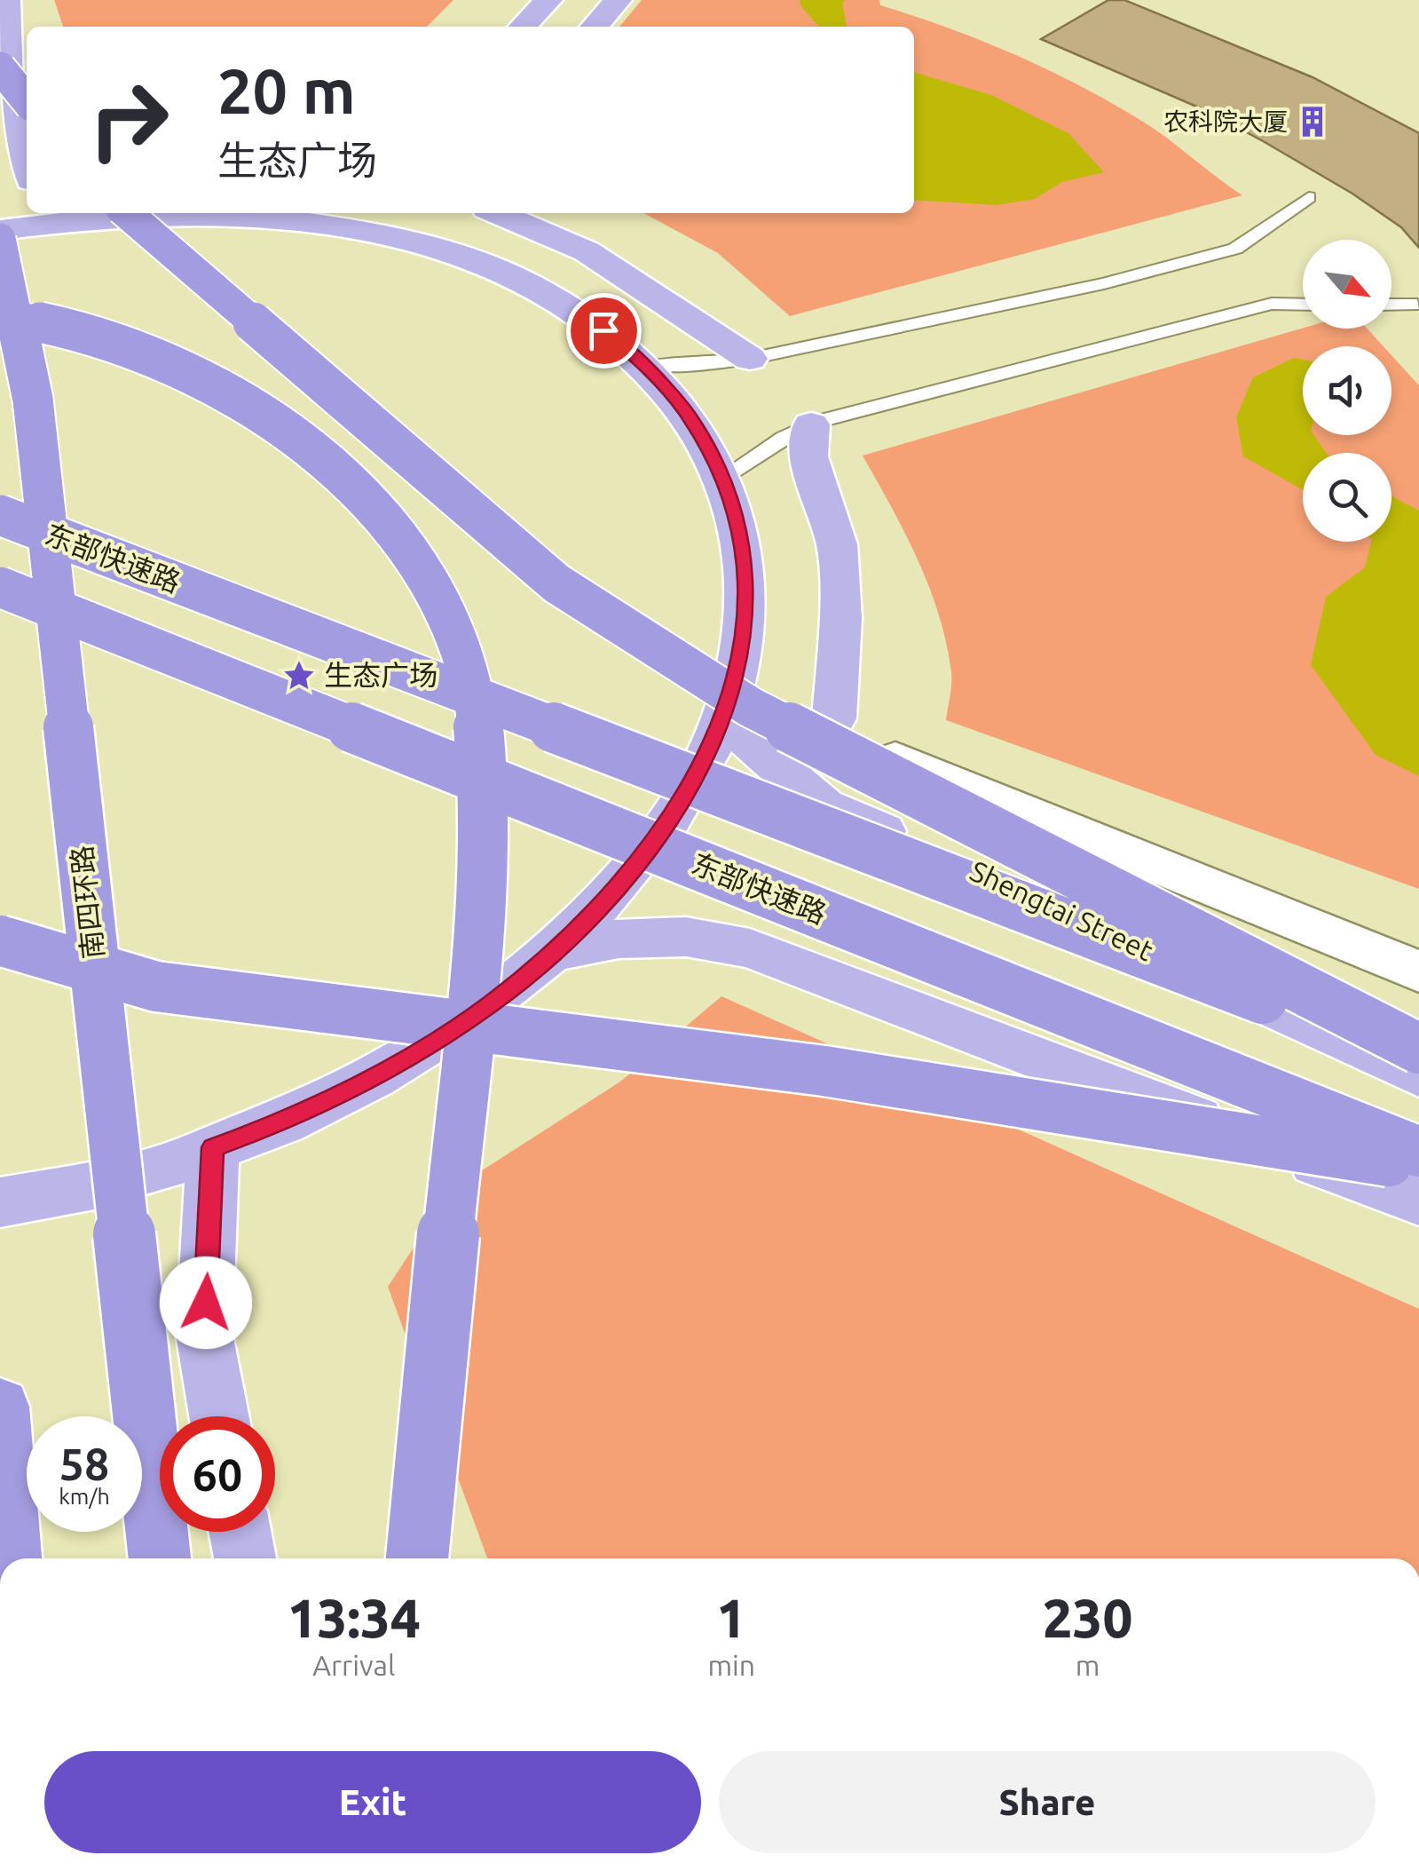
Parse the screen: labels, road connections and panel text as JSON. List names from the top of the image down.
{
  "streets": {
    "highway": ["东部快速路", "南四环路"],
    "main road": ["Shengtai Street"]
  },
  "places": {
    "building": ["农科院大厦"],
    "place": ["生态广场"]
  },
  "north": "bottom right",
  "page": {
    "turn": ["20 m", "生态广场"],
    "speed": "58 km/h",
    "limit": "60",
    "eta": [
      "13:34",
      "Arrival",
      "1",
      "min",
      "230",
      "m"
    ],
    "buttons": ["Exit", "Share"]
  }
}
